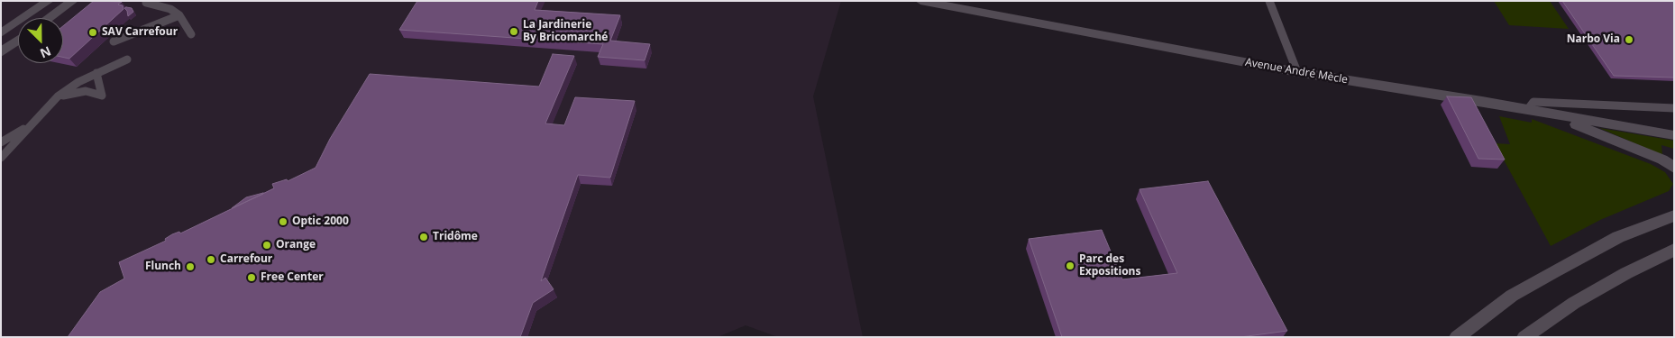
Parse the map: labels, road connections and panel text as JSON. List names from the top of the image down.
{
  "streets": {
    "street": ["Avenue André Mècle"]
  },
  "places": [
    "La Jardinerie By Bricomarché",
    "SAV Carrefour",
    "Narbo Via",
    "Optic 2000",
    "Tridôme",
    "Orange",
    "Carrefour",
    "Parc des Expositions",
    "Flunch",
    "Free Center"
  ],
  "north": "bottom right"
}
